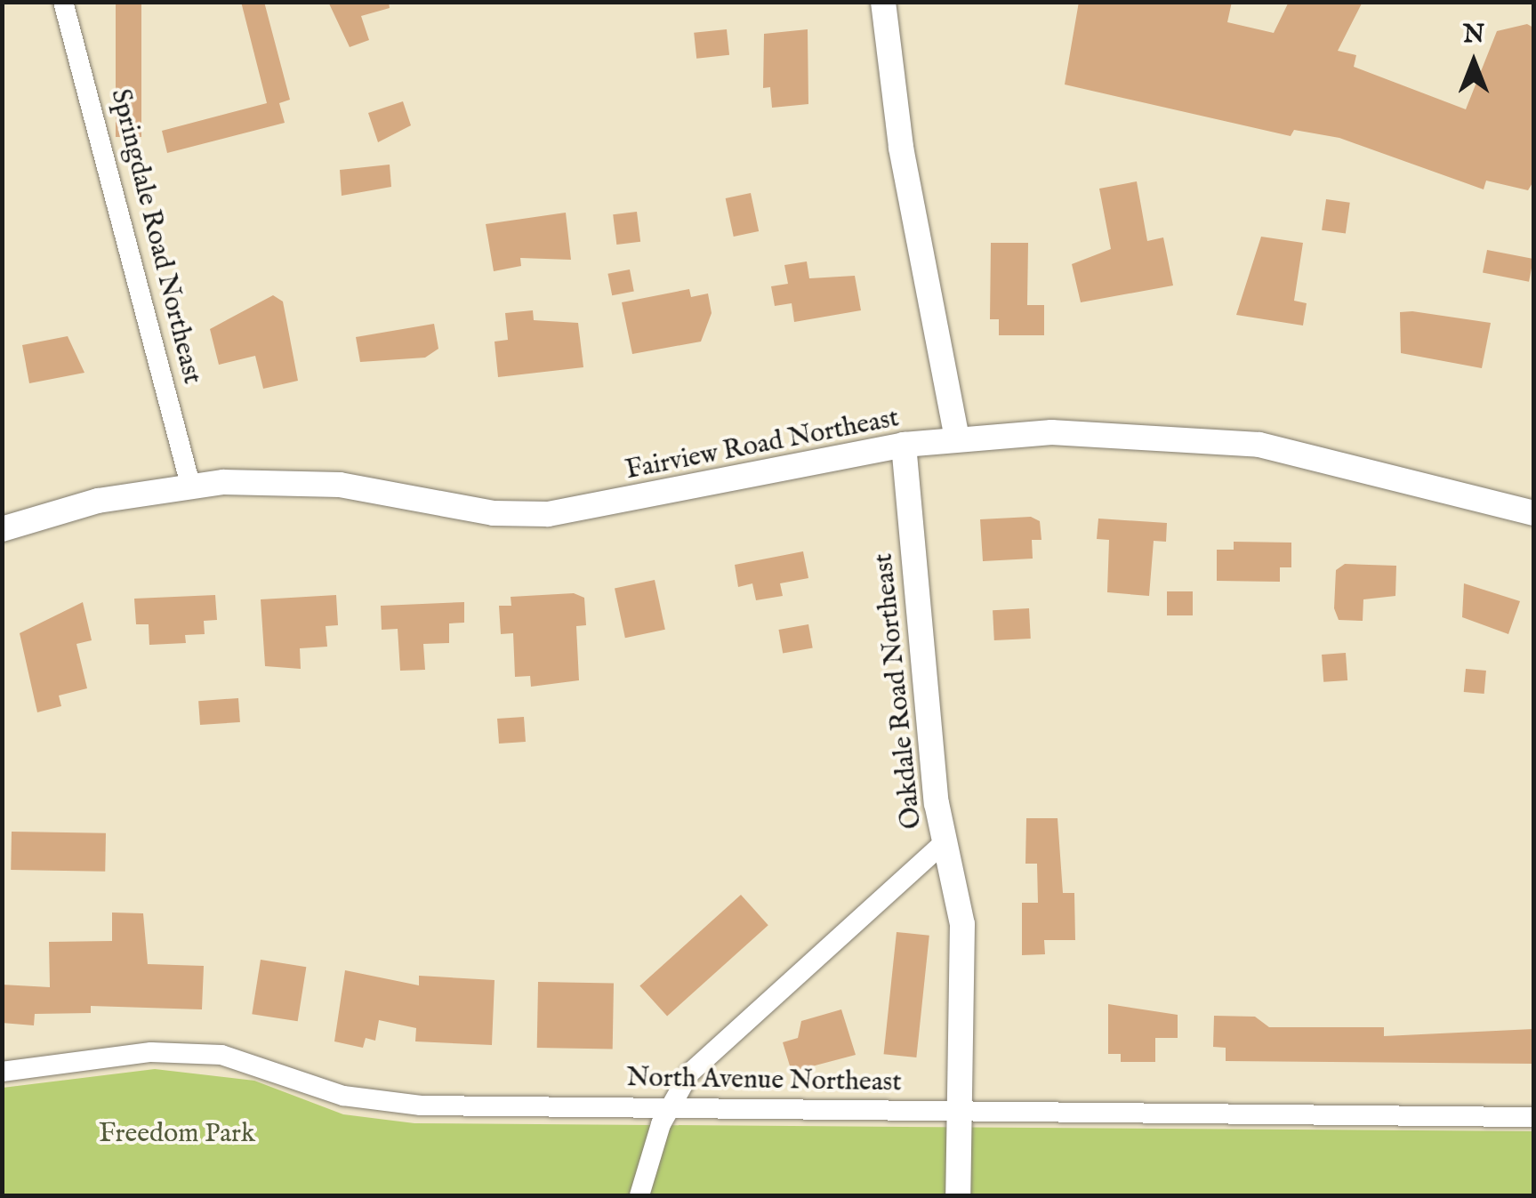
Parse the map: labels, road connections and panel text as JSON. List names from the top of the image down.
{
  "streets": {
    "street": [
      "Springdale Road Northeast",
      "Fairview Road Northeast",
      "Oakdale Road Northeast",
      "North Avenue Northeast"
    ]
  },
  "crossings": [
    ["Springdale Road Northeast", "Fairview Road Northeast"],
    ["Fairview Road Northeast", "Oakdale Road Northeast"],
    ["Oakdale Road Northeast", "North Avenue Northeast"]
  ],
  "parks": ["Freedom Park"],
  "north": "top"
}
